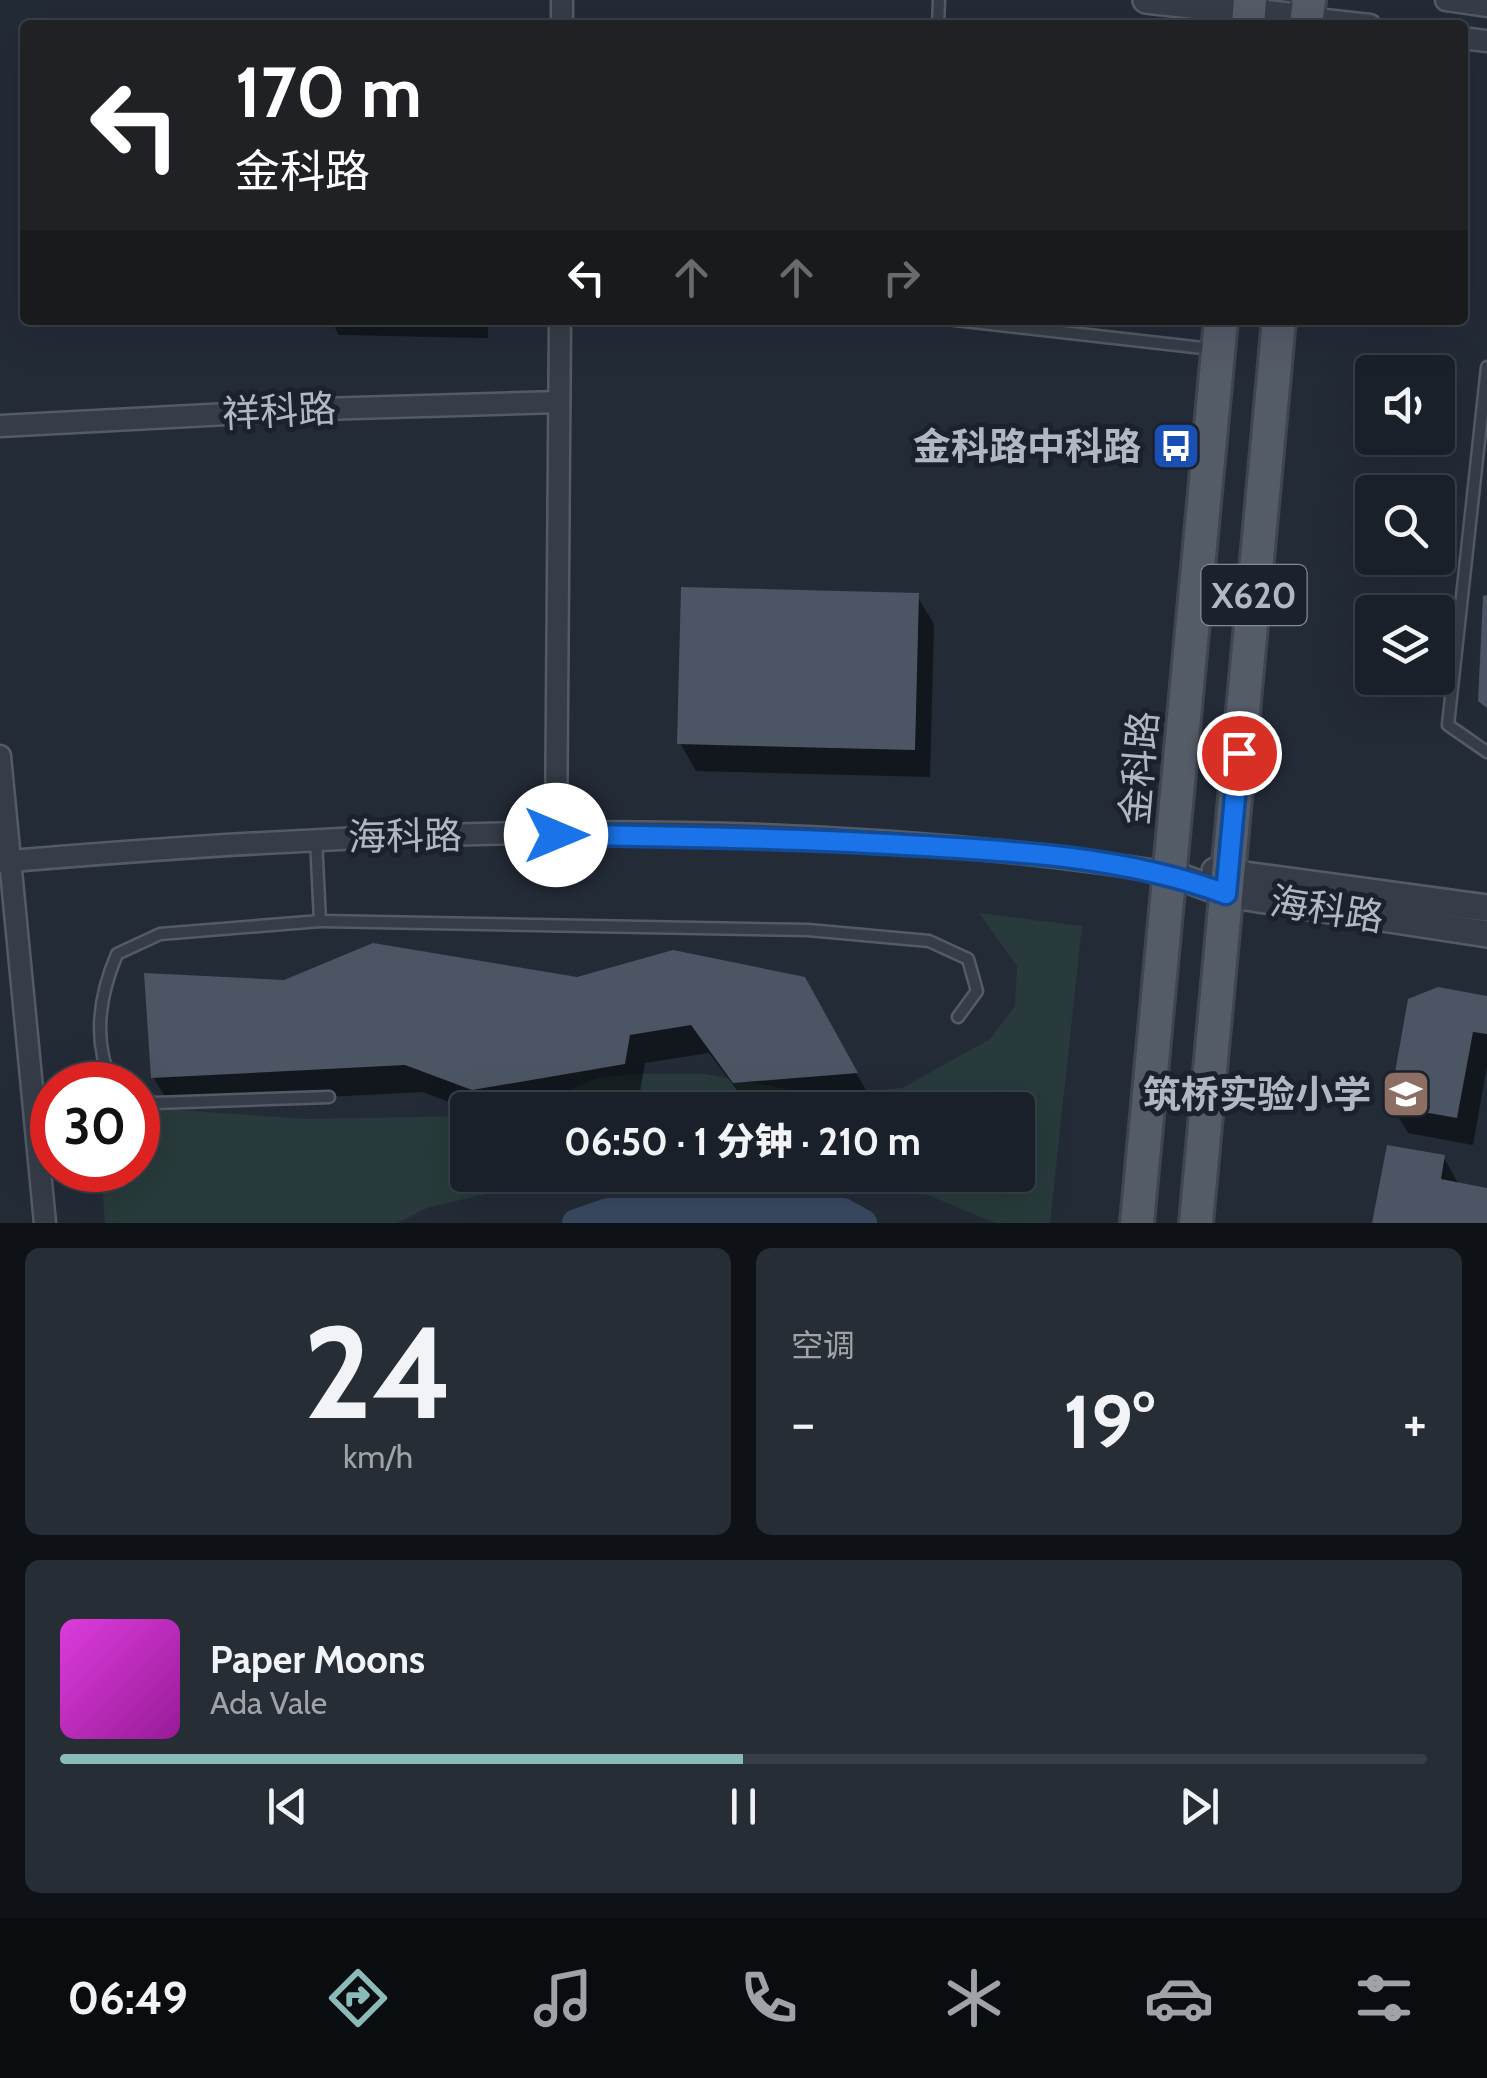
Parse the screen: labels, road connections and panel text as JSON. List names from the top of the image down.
{
  "streets": {
    "main road": ["X620", "金科路"],
    "street": ["祥科路", "海科路"]
  },
  "crossings": [
    ["X620", "海科路"],
    ["金科路", "海科路"]
  ],
  "places": {
    "bus stop": ["金科路中科路"],
    "school or university": ["筑桥实验小学"]
  },
  "page": {
    "turn": ["170 m", "金科路"],
    "limit": "30",
    "trip": "06:50 · 1 分钟 · 210 m",
    "tile": [
      ["24", "km/h"],
      "空调"
    ],
    "heat": ["−", "19°", "+"],
    "song": ["Paper Moons", "Ada Vale"],
    "tabs": "06:49"
  }
}
